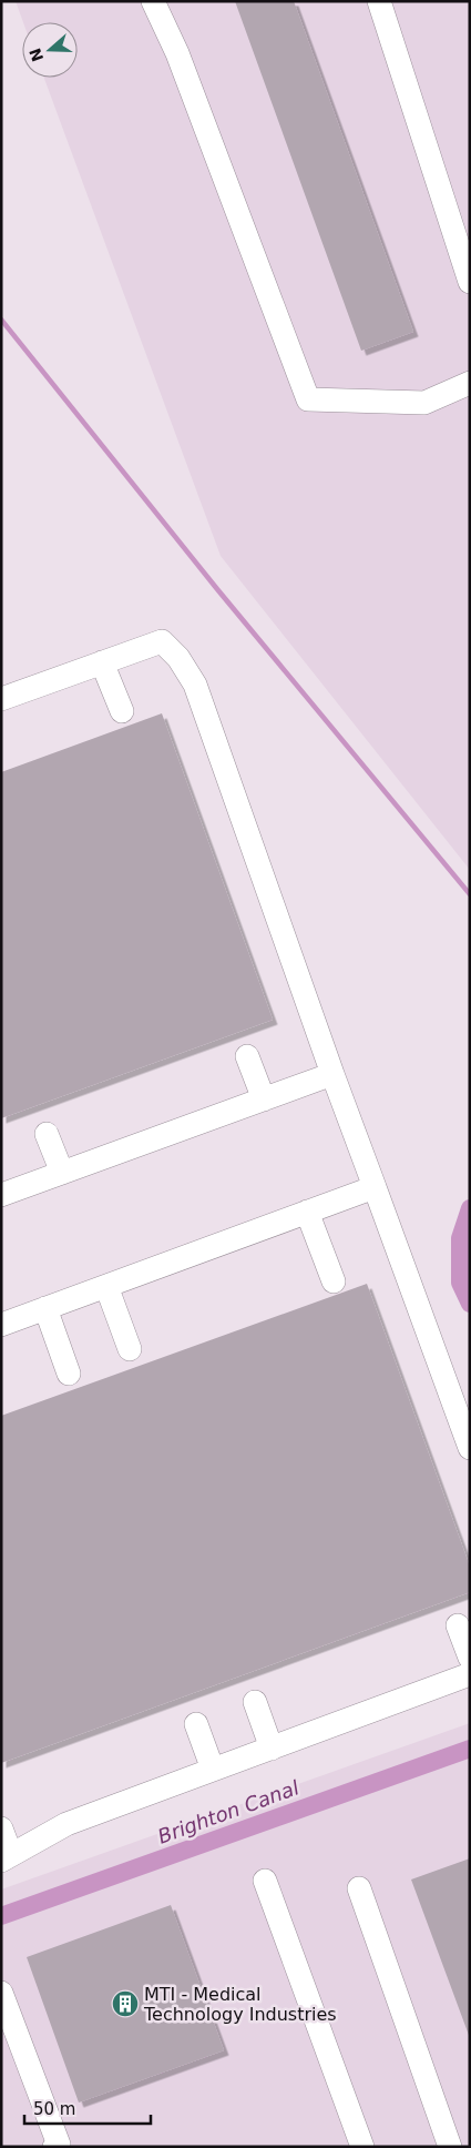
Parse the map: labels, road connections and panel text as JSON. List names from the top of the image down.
{
  "water": ["Brighton Canal"],
  "places": {
    "building": ["MTI - Medical Technology Industries"]
  },
  "scale_bar": "50 m",
  "north": "left"
}
